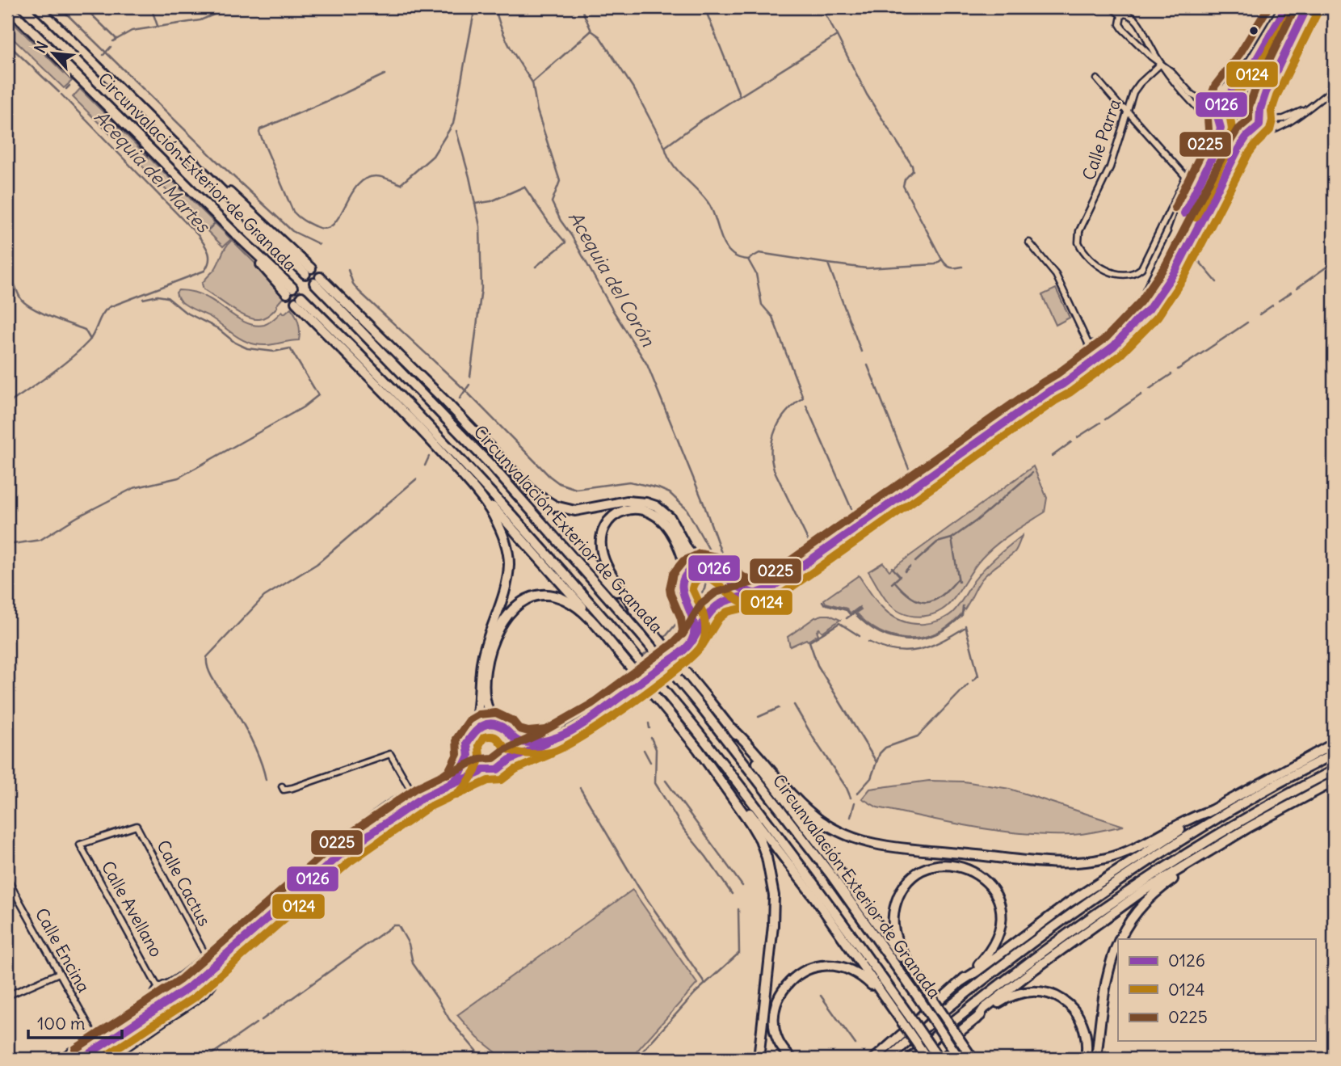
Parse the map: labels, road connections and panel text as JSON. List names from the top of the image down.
{
  "streets": {
    "highway": ["Circunvalación Exterior de Granada"],
    "street": [
      "Calle Parra",
      "Calle Cactus",
      "Calle Avellano",
      "Calle Encina"
    ]
  },
  "crossings": [
    ["Calle Cactus", "Calle Avellano"]
  ],
  "water": ["Acequia del Martes", "Acequia del Corón"],
  "lines": ["transit line 0126", "transit line 0225", "transit line 0124"],
  "legend": ["0126", "0124", "0225"],
  "scale_bar": "100 m",
  "north": "top left"
}
